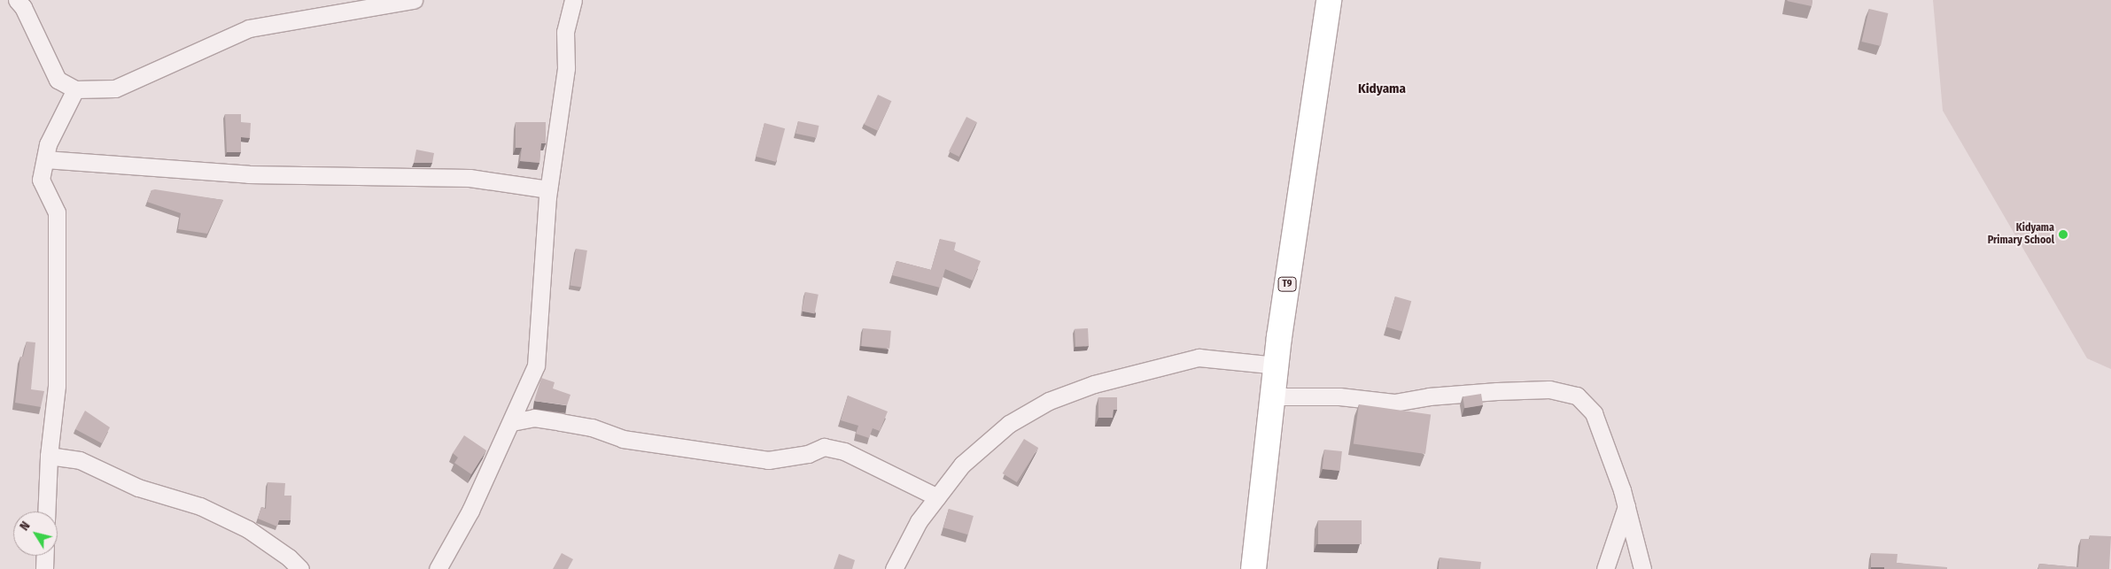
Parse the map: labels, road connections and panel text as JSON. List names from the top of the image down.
{
  "streets": {
    "highway": ["T9"]
  },
  "districts": ["Kidyama"],
  "places": ["Kidyama Primary School"],
  "north": "top left"
}
